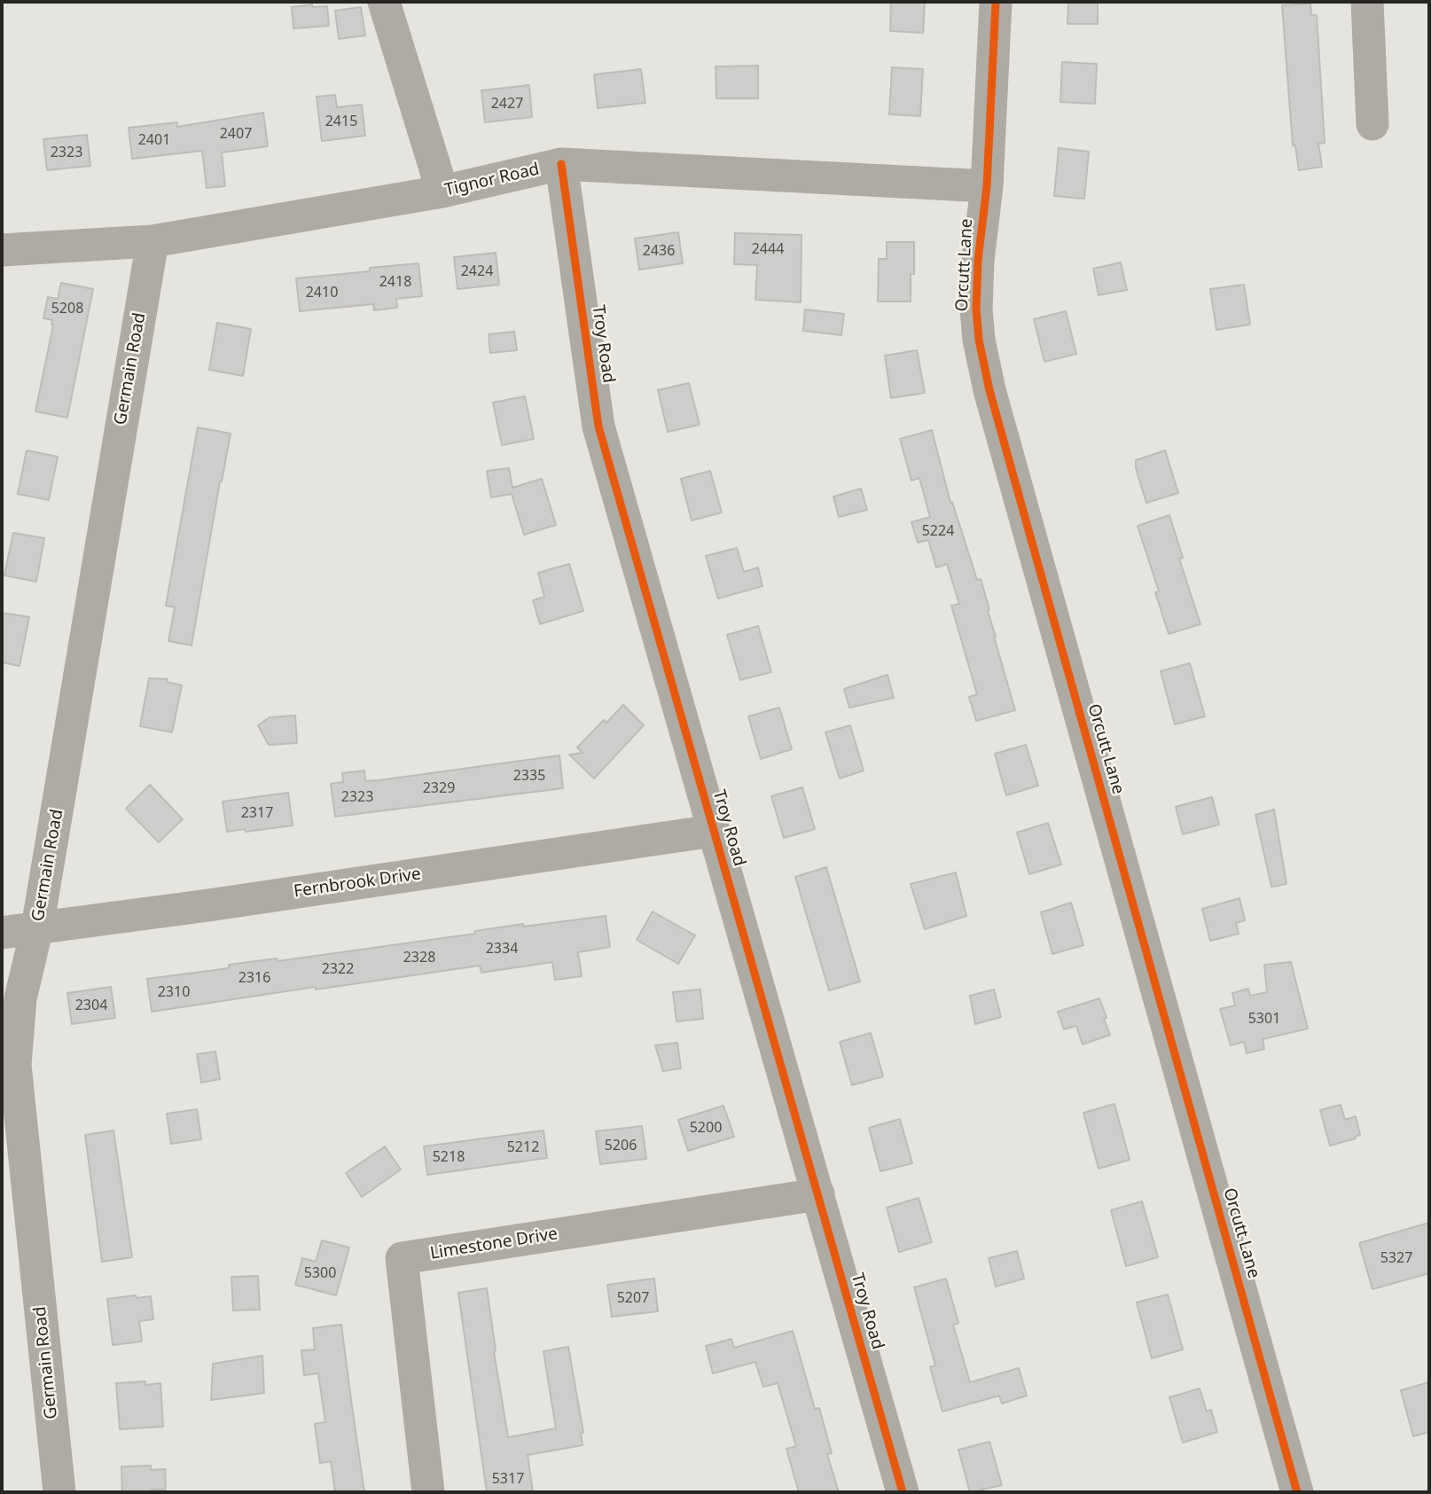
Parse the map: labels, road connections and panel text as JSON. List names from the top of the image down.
{
  "streets": {
    "street": [
      "Tignor Road",
      "Orcutt Lane",
      "Troy Road",
      "Germain Road",
      "Fernbrook Drive",
      "Limestone Drive"
    ]
  },
  "crossings": [
    ["Tignor Road", "Orcutt Lane"],
    ["Tignor Road", "Troy Road"],
    ["Tignor Road", "Germain Road"],
    ["Troy Road", "Fernbrook Drive"],
    ["Troy Road", "Limestone Drive"],
    ["Germain Road", "Fernbrook Drive"]
  ],
  "house_numbers": [
    "2427",
    "2415",
    "2407",
    "2401",
    "2323",
    "2444",
    "2436",
    "2424",
    "2418",
    "2410",
    "5208",
    "5224",
    "2335",
    "2329",
    "2323",
    "2317",
    "2334",
    "2328",
    "2322",
    "2316",
    "2310",
    "2304",
    "5301",
    "5200",
    "5206",
    "5212",
    "5218",
    "5327",
    "5300",
    "5207",
    "5317"
  ]
}
